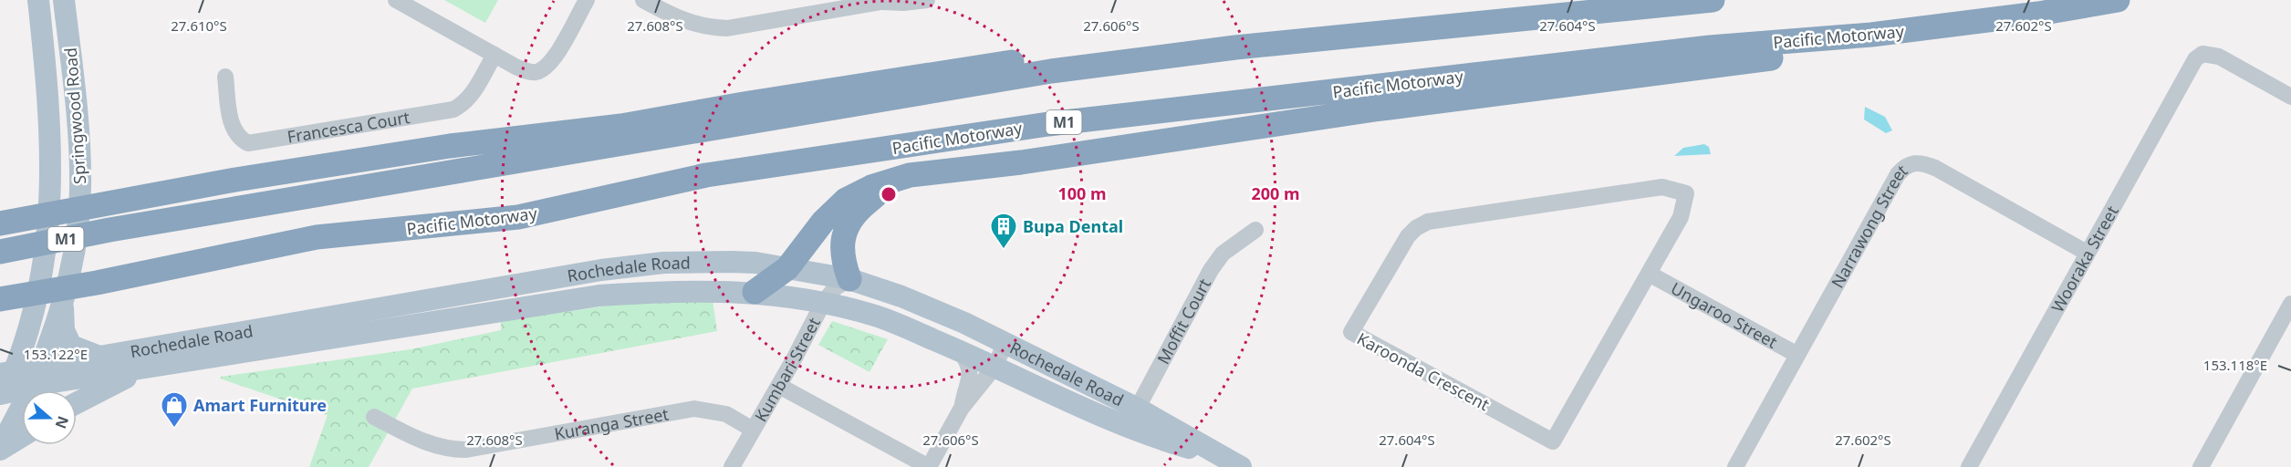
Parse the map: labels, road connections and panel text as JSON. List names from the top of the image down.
{
  "streets": {
    "highway": ["Pacific Motorway", "M1"],
    "main road": ["Springwood Road", "Rochedale Road"],
    "street": [
      "Francesca Court",
      "Narrawong Street",
      "Wooraka Street",
      "Ungaroo Street",
      "Moffit Court",
      "Kumbari Street",
      "Karoonda Crescent",
      "Kuranga Street"
    ]
  },
  "crossings": [
    ["Springwood Road", "Rochedale Road"],
    ["Narrawong Street", "Wooraka Street"],
    ["Narrawong Street", "Ungaroo Street"],
    ["Rochedale Road", "Moffit Court"],
    ["Rochedale Road", "Kumbari Street"],
    ["Ungaroo Street", "Karoonda Crescent"],
    ["Kumbari Street", "Kuranga Street"]
  ],
  "places": {
    "building": ["Bupa Dental"],
    "shop": ["Amart Furniture"]
  },
  "north": "right",
  "coordinates": [
    "27.604°S",
    "27.602°S",
    "27.610°S",
    "27.608°S",
    "27.606°S",
    "153.122°E",
    "153.118°E"
  ],
  "rings": ["100 m", "200 m"]
}
